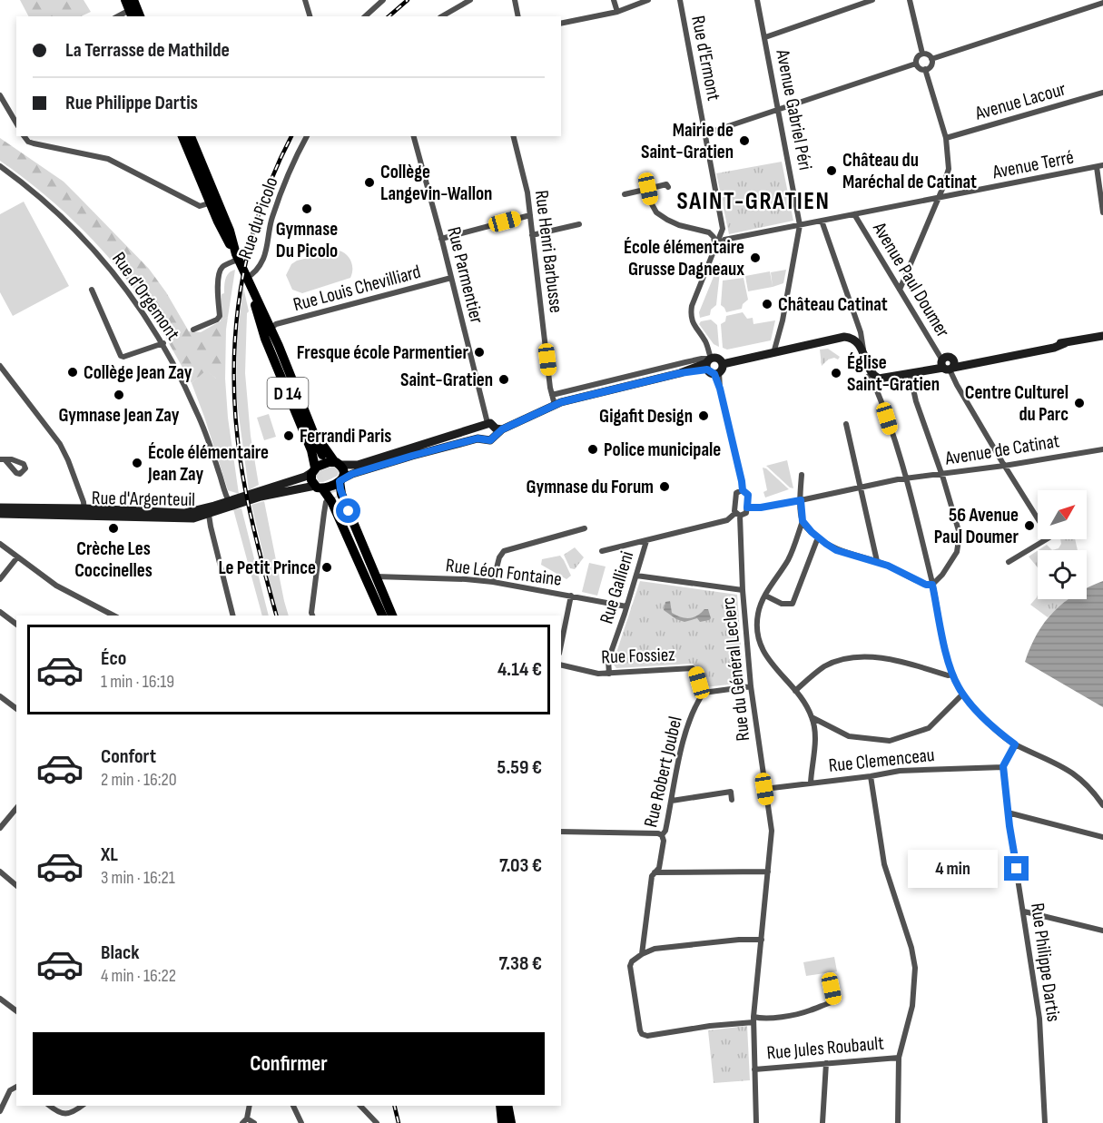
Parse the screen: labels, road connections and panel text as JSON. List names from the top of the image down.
{
  "streets": {
    "main road": ["D 14"],
    "street": [
      "Rue d'Ermont",
      "Avenue Lacour",
      "Avenue Gabriel Péri",
      "Avenue Terré",
      "Rue du Picolo",
      "Rue Henri Barbusse",
      "Rue Parmentier",
      "Avenue Paul Doumer",
      "Rue Louis Chevilliard",
      "Rue d'Orgemont",
      "Avenue de Catinat",
      "Rue d'Argenteuil",
      "Rue Léon Fontaine",
      "Rue Gallieni",
      "Rue Fossiez",
      "Rue du Général Leclerc",
      "Rue Clemenceau",
      "Rue Robert Joubel",
      "Rue Philippe Dartis",
      "Rue Jules Roubault"
    ]
  },
  "crossings": [
    ["Rue d'Ermont", "Avenue Terré"],
    ["Rue d'Ermont", "Rue du Général Leclerc"],
    ["Avenue Gabriel Péri", "Avenue Terré"],
    ["Avenue Terré", "Avenue Paul Doumer"],
    ["Rue du Picolo", "D 14"],
    ["Rue Parmentier", "Rue Louis Chevilliard"],
    ["Avenue Paul Doumer", "Avenue de Catinat"],
    ["Rue Louis Chevilliard", "D 14"],
    ["Rue d'Orgemont", "Rue d'Argenteuil"],
    ["D 14", "Rue d'Argenteuil"],
    ["Avenue de Catinat", "Rue du Général Leclerc"],
    ["Rue Léon Fontaine", "Rue Gallieni"],
    ["Rue Gallieni", "Rue Fossiez"],
    ["Rue Fossiez", "Rue Robert Joubel"],
    ["Rue du Général Leclerc", "Rue Clemenceau"],
    ["Rue du Général Leclerc", "Rue Robert Joubel"],
    ["Rue du Général Leclerc", "Rue Jules Roubault"],
    ["Rue Clemenceau", "Rue Philippe Dartis"]
  ],
  "districts": ["SAINT-GRATIEN"],
  "places": [
    "Mairie de Saint-Gratien",
    "Château du Maréchal de Catinat",
    "Collège Langevin-Wallon",
    "Gymnase Du Picolo",
    "École élémentaire Grusse Dagneaux",
    "Château Catinat",
    "Fresque école Parmentier",
    "Collège Jean Zay",
    "Église Saint-Gratien",
    "Saint-Gratien",
    "Gymnase Jean Zay",
    "Centre Culturel du Parc",
    "Gigafit Design",
    "Ferrandi Paris",
    "Police municipale",
    "École élémentaire Jean Zay",
    "Gymnase du Forum",
    "56 Avenue Paul Doumer",
    "Crèche Les Coccinelles",
    "Le Petit Prince"
  ],
  "north": "top right",
  "page": {
    "banner": ["La Terrasse de Mathilde", "Rue Philippe Dartis"],
    "list": [
      {
        "name": "Éco",
        "note": "1 min · 16:19",
        "value": "4.14 €"
      },
      {
        "name": "Confort",
        "note": "2 min · 16:20",
        "value": "5.59 €"
      },
      {
        "name": "XL",
        "note": "3 min · 16:21",
        "value": "7.03 €"
      },
      {
        "name": "Black",
        "note": "4 min · 16:22",
        "value": "7.38 €"
      }
    ],
    "bubble": "4 min",
    "buttons": "Confirmer"
  }
}
